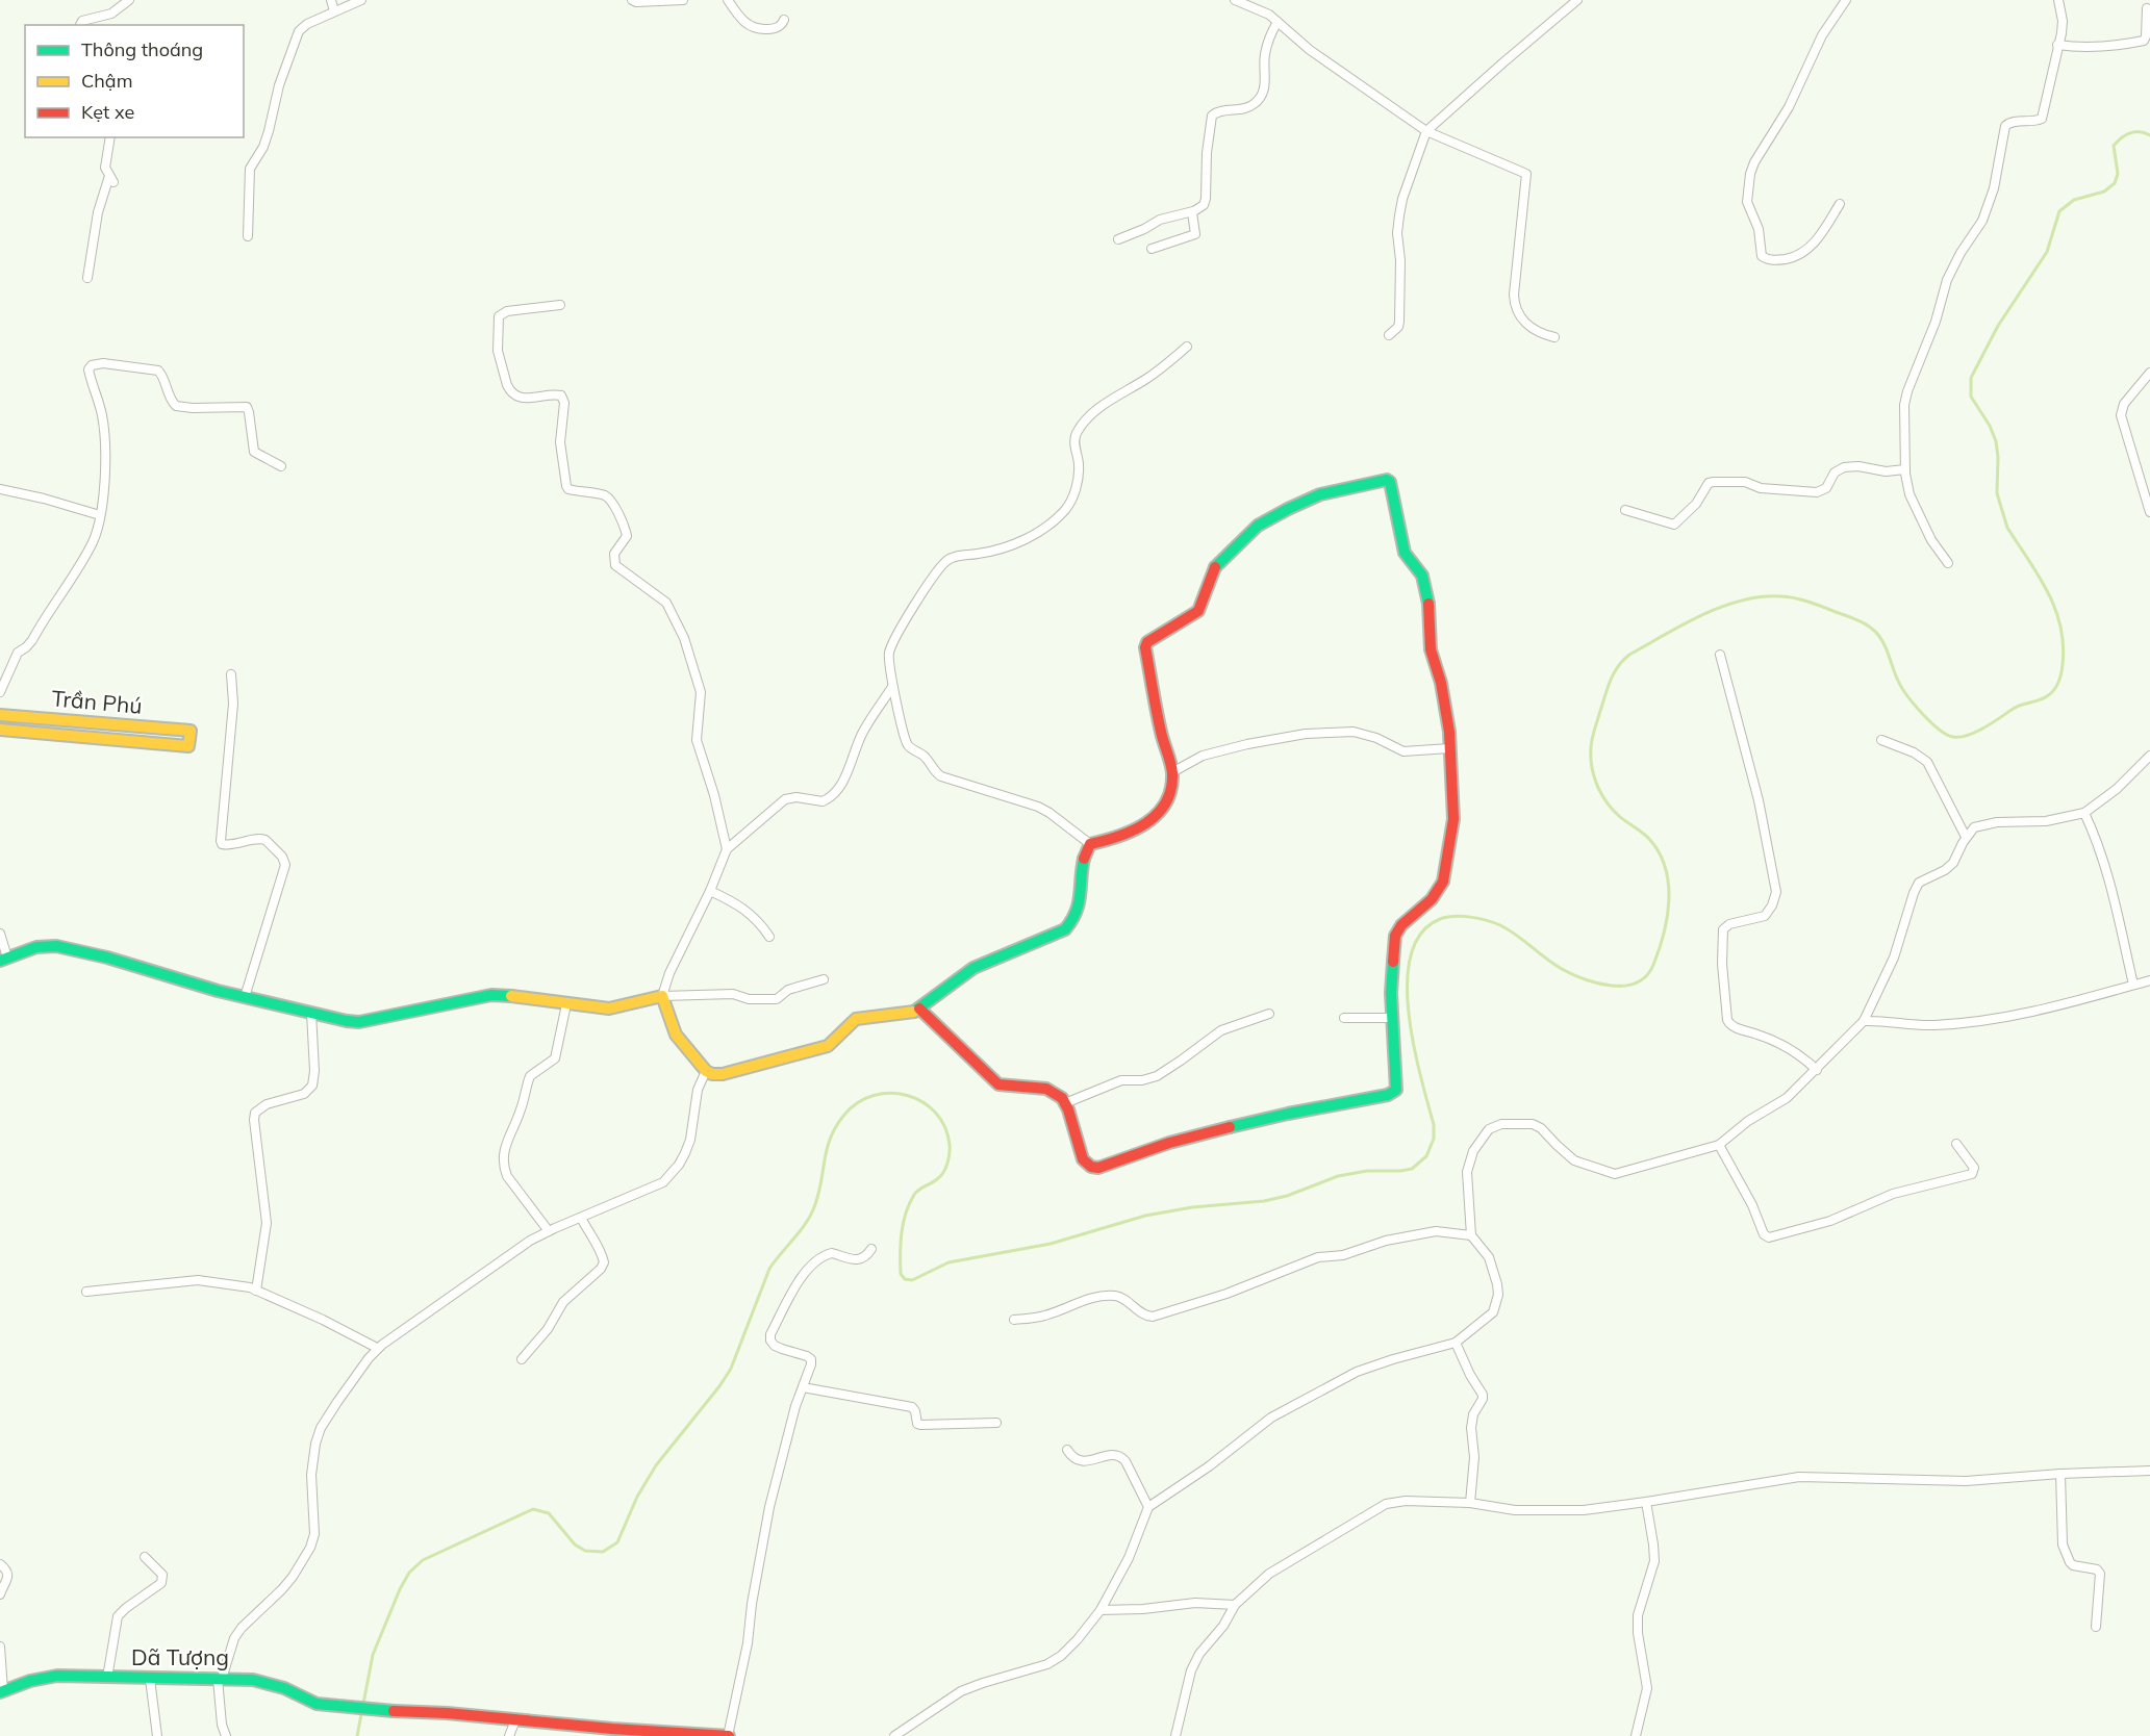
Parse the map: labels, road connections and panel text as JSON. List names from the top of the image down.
{
  "streets": {
    "street": ["Trần Phú", "Dã Tượng"]
  },
  "legend": ["Thông thoáng", "Chậm", "Kẹt xe"]
}
